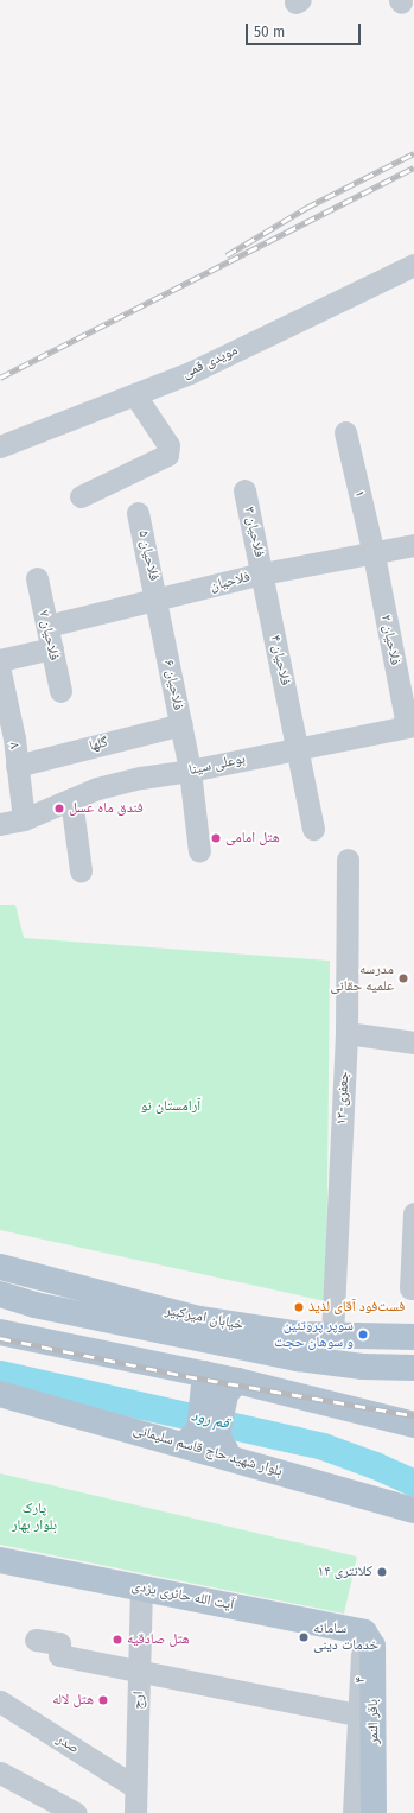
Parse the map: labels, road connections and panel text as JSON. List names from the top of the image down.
{
  "streets": {
    "main road": [
      "خیابان امیرکبیر",
      "بلوار شهید حاج قاسم سلیمانی",
      "آیت الله‌ حائری‌ یزدی",
      "باقر النمر"
    ],
    "street": [
      "مویدی قمی",
      "۱",
      "فلاحیان ۳",
      "فلاحیان ۵",
      "فلاحیان",
      "فلاحیان ۷",
      "فلاحیان ۲",
      "فلاحیان ۴",
      "فلاحیان ۶",
      "گلها",
      "۸",
      "بوعلی سینا",
      "جعفری-۱۳",
      "۴",
      "ارج",
      "صدر"
    ]
  },
  "crossings": [
    ["۱", "فلاحیان"],
    ["۱", "فلاحیان ۲"],
    ["فلاحیان ۳", "فلاحیان"],
    ["فلاحیان ۳", "فلاحیان ۴"],
    ["فلاحیان ۵", "فلاحیان"],
    ["فلاحیان ۵", "فلاحیان ۶"],
    ["فلاحیان", "فلاحیان ۷"],
    ["فلاحیان", "فلاحیان ۲"],
    ["فلاحیان", "فلاحیان ۴"],
    ["فلاحیان", "فلاحیان ۶"],
    ["فلاحیان ۲", "بوعلی سینا"],
    ["فلاحیان ۴", "بوعلی سینا"],
    ["فلاحیان ۶", "گلها"],
    ["فلاحیان ۶", "بوعلی سینا"],
    ["گلها", "۸"],
    ["۸", "بوعلی سینا"],
    ["جعفری-۱۳", "خیابان امیرکبیر"],
    ["آیت الله‌ حائری‌ یزدی", "۴"],
    ["آیت الله‌ حائری‌ یزدی", "ارج"],
    ["آیت الله‌ حائری‌ یزدی", "باقر النمر"],
    ["۴", "باقر النمر"],
    ["ارج", "صدر"]
  ],
  "water": ["قم رود"],
  "parks": ["آرامستان نو", "پارک بلوار بهار"],
  "places": [
    "فندق ماه عسل",
    "هتل امامی",
    "مدرسه علمیه حقانی",
    "فست‌فود آقای لذیذ",
    "سوپر پروتئین و سوهان حجت",
    "کلانتری ۱۴",
    "سامانه خدمات دینی",
    "هتل صادقیه",
    "هتل لاله"
  ],
  "scale_bar": "50 m"
}
